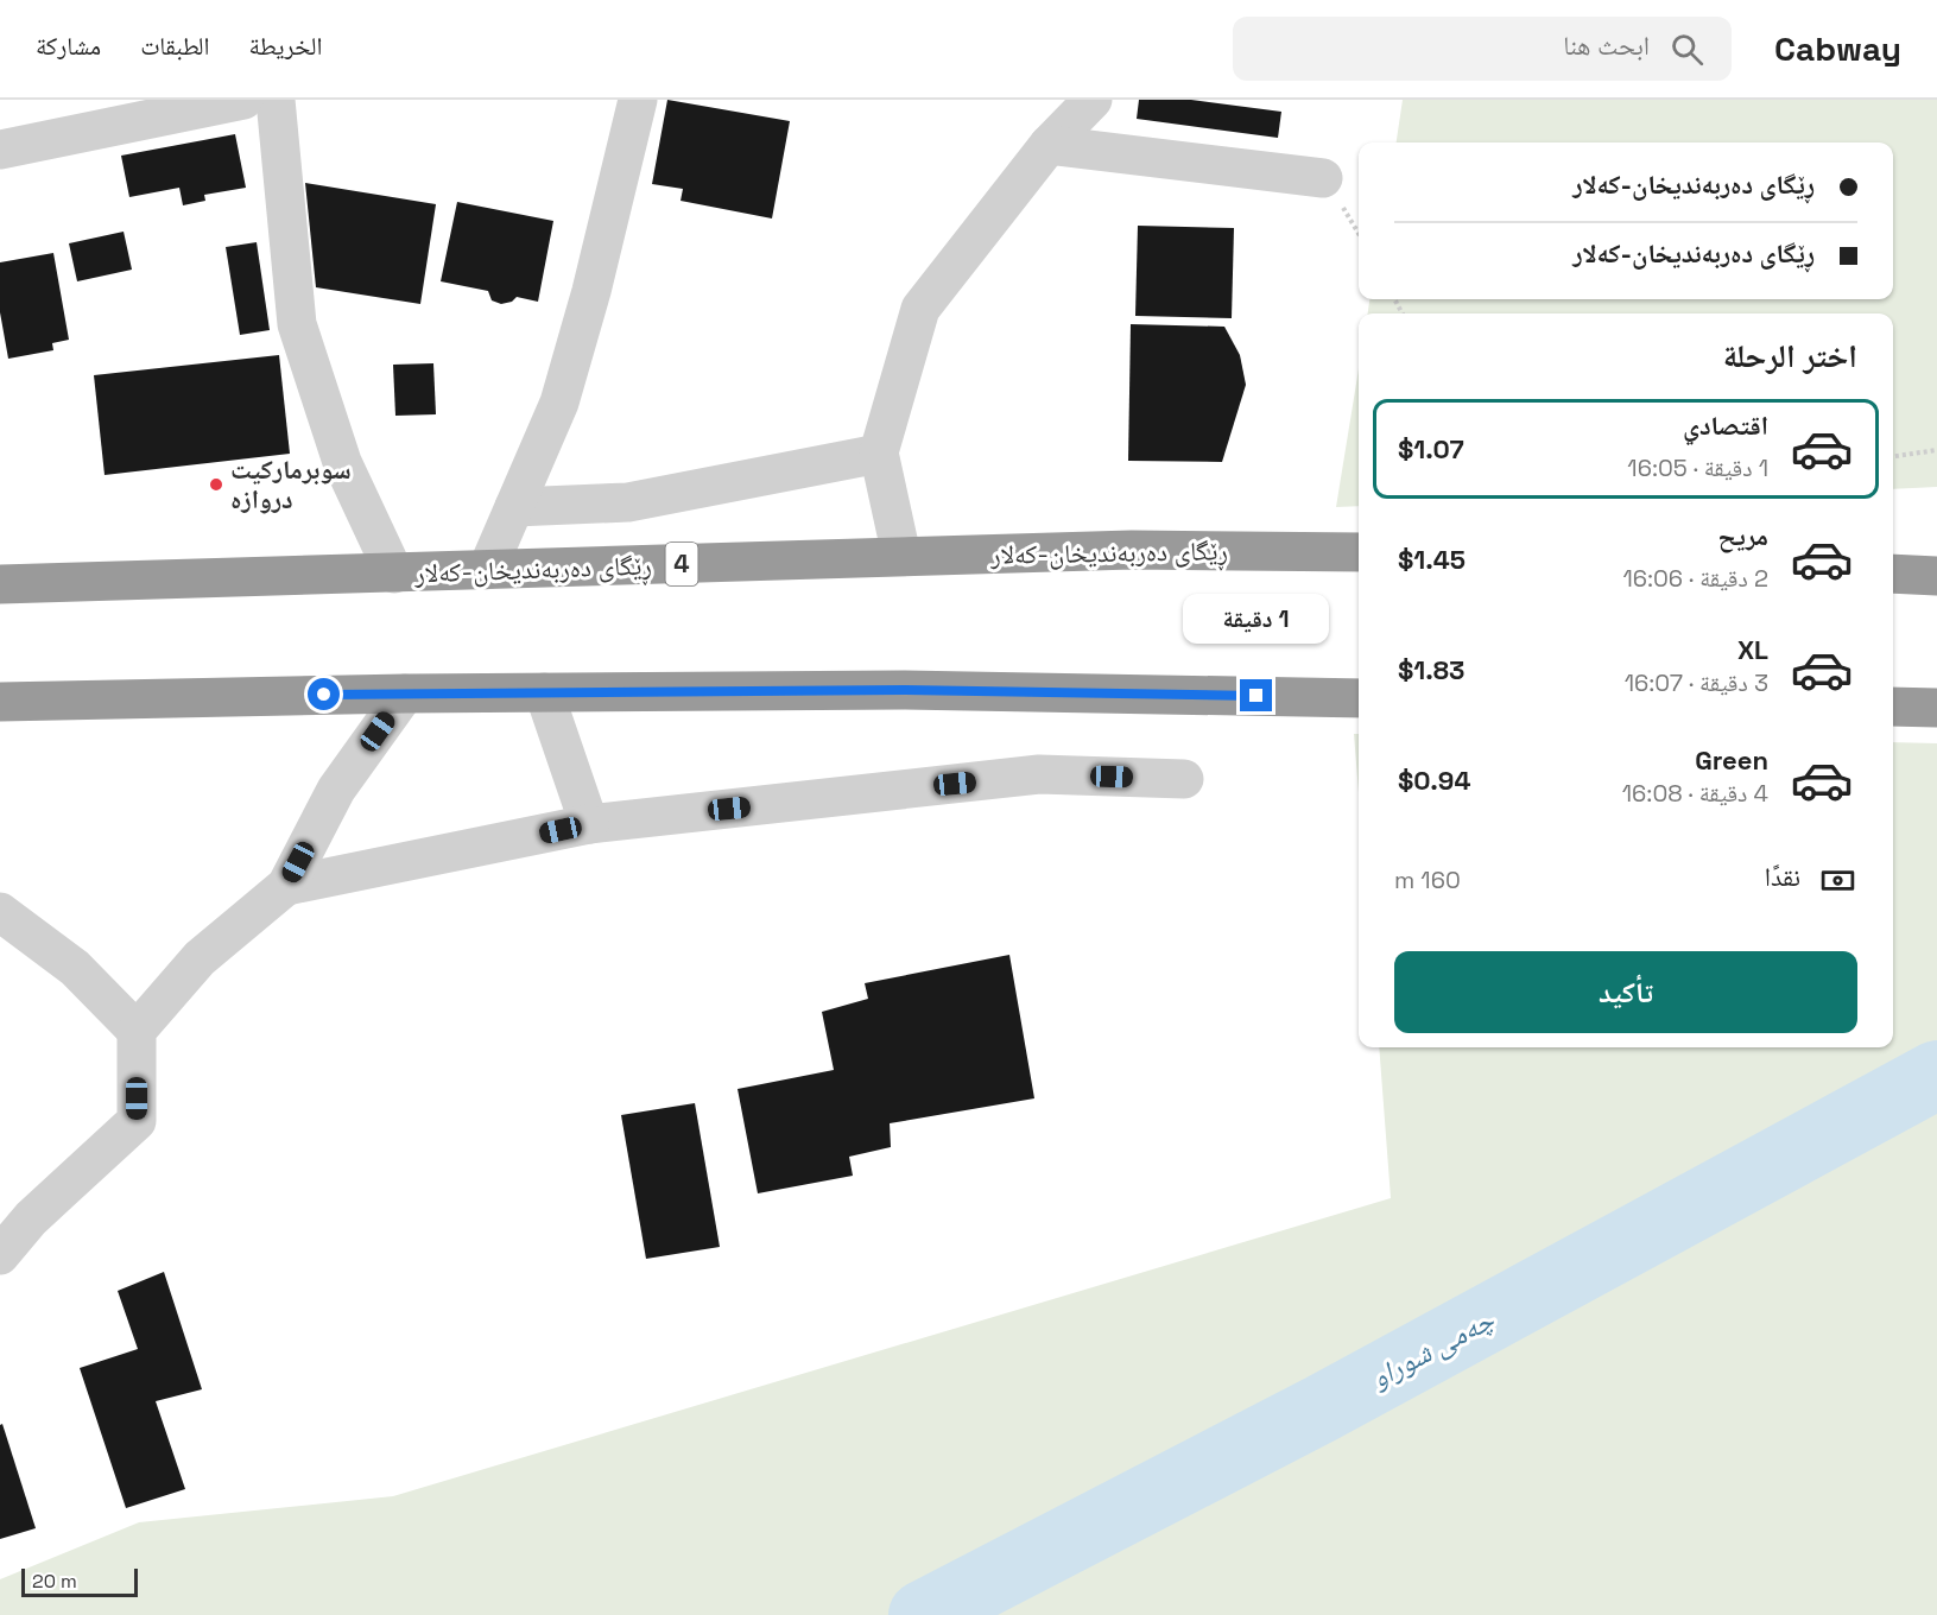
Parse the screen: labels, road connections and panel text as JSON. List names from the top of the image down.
{
  "streets": {
    "highway": ["ڕێگای دەربەندیخان-کەلار", "4"]
  },
  "water": ["چەمی شوراو"],
  "places": ["سوبرماركيت دروازه"],
  "scale_bar": "20 m",
  "page": {
    "header": "Cabway",
    "search": "ابحث هنا",
    "nav": ["الخريطة", "الطبقات", "مشاركة"],
    "banner": ["ڕێگای دەربەندیخان-کەلار", "ڕێگای دەربەندیخان-کەلار"],
    "heading": "اختر الرحلة",
    "list": [
      {
        "name": "اقتصادي",
        "note": "1 دقيقة · 16:05",
        "value": "$1.07"
      },
      {
        "name": "مريح",
        "note": "2 دقيقة · 16:06",
        "value": "$1.45"
      },
      {
        "name": "XL",
        "note": "3 دقيقة · 16:07",
        "value": "$1.83"
      },
      {
        "name": "Green",
        "note": "4 دقيقة · 16:08",
        "value": "$0.94"
      }
    ],
    "bubble": "1 دقيقة",
    "pay": ["نقدًا", "160 m"],
    "buttons": "تأكيد",
    "scale": "20 m"
  }
}
